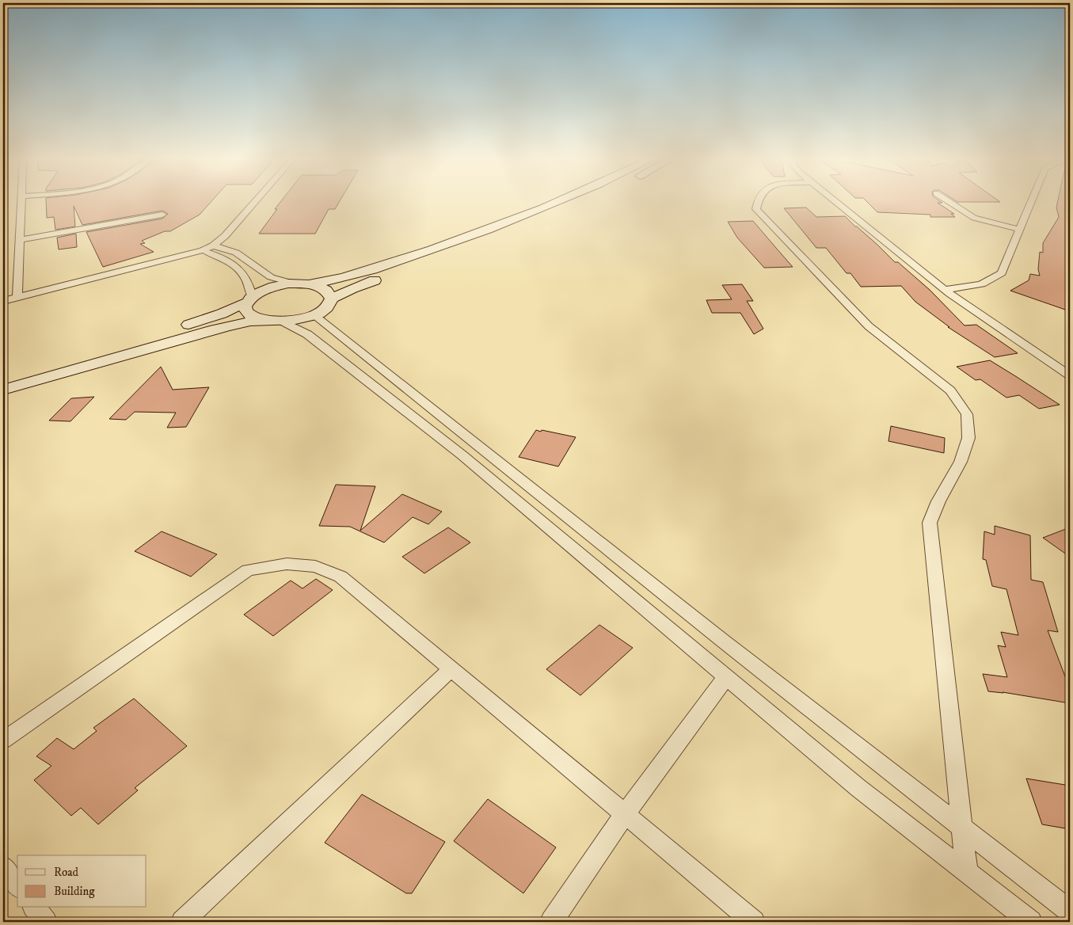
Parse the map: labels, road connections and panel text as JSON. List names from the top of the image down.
{
  "legend": ["Road", "Building"]
}
